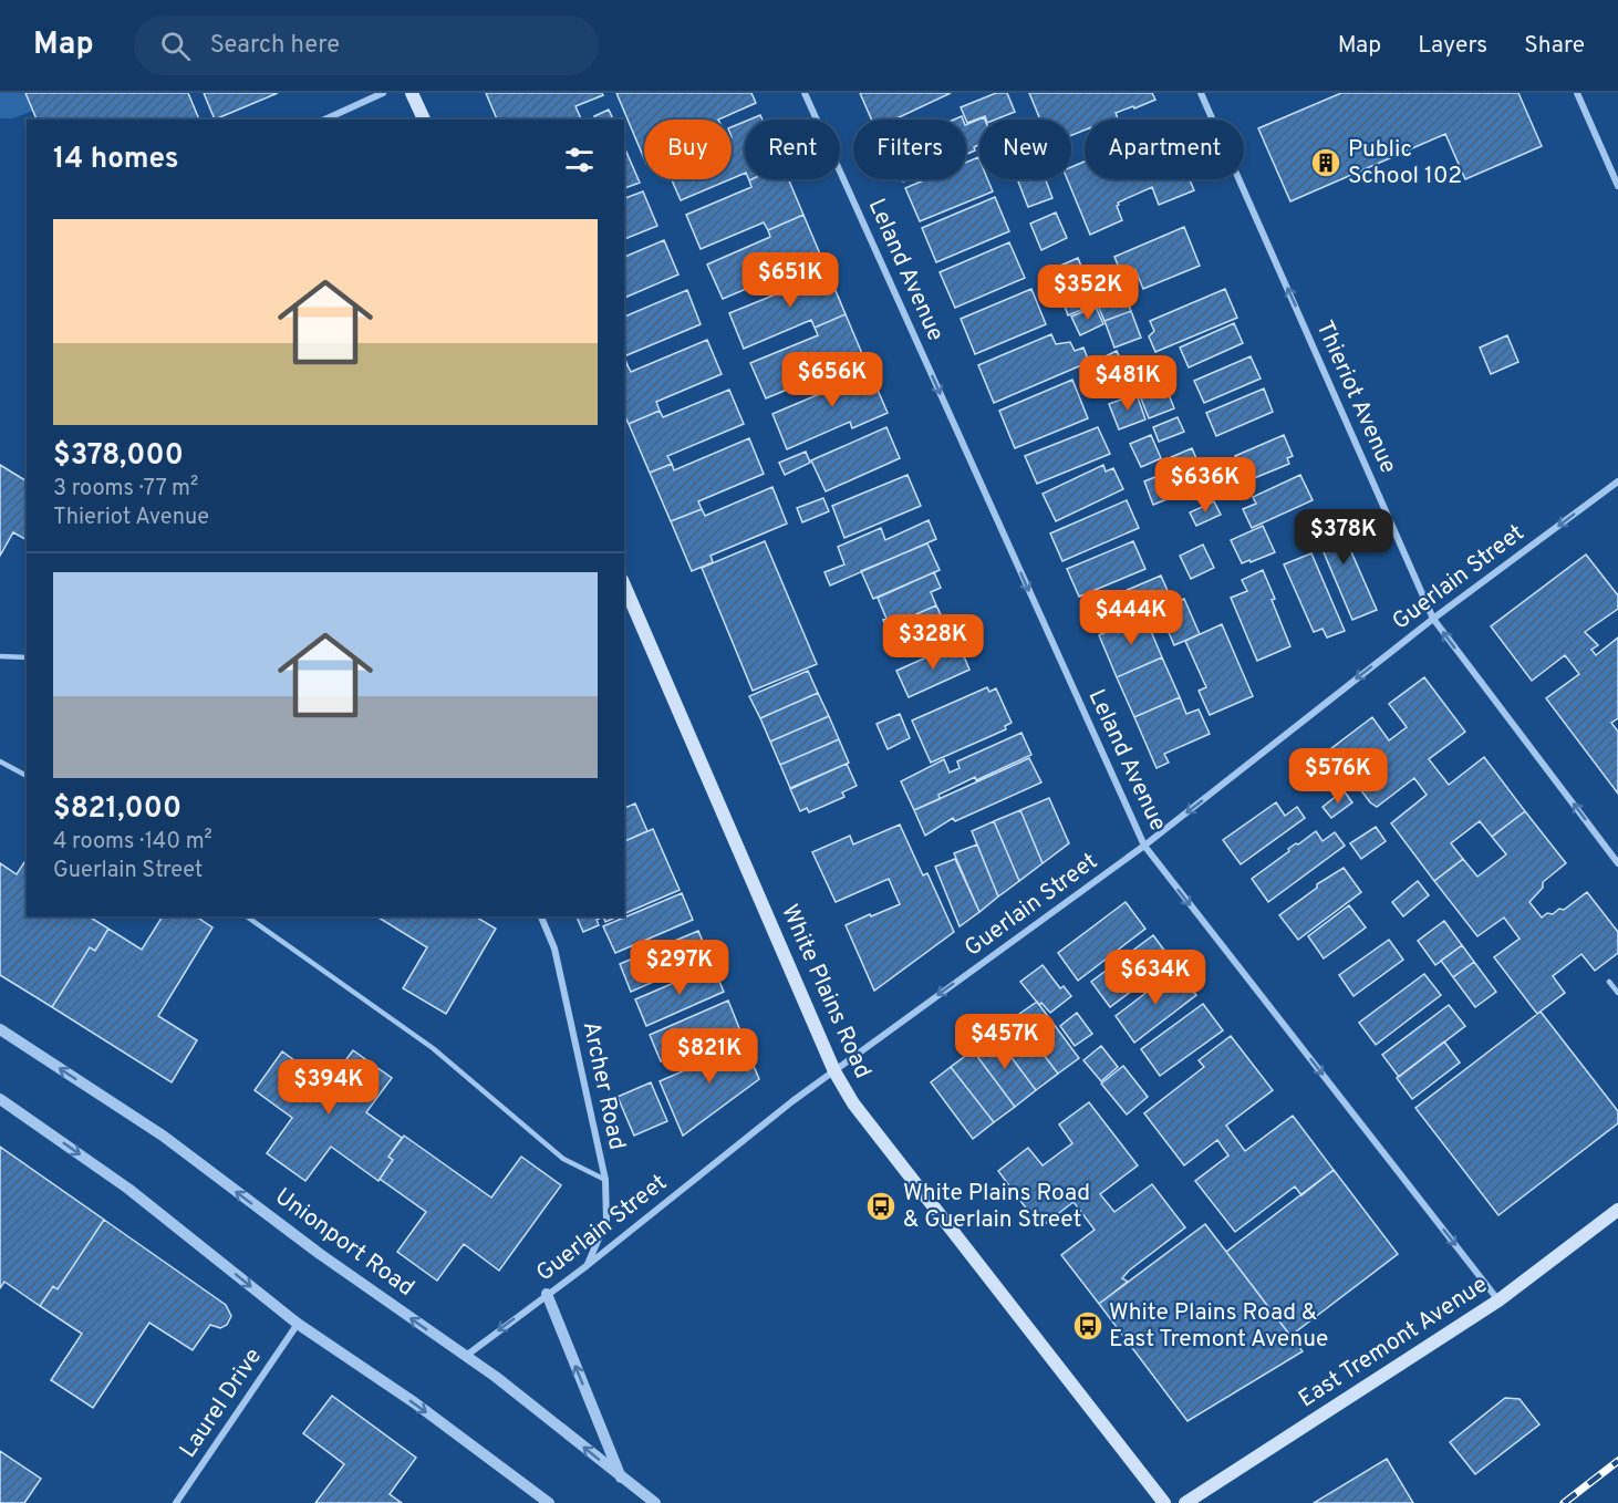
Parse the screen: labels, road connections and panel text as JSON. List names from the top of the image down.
{
  "streets": {
    "main road": ["White Plains Road", "East Tremont Avenue"],
    "street": [
      "Leland Avenue",
      "Thieriot Avenue",
      "Guerlain Street",
      "Archer Road",
      "Unionport Road",
      "Laurel Drive"
    ]
  },
  "crossings": [
    ["Leland Avenue", "Guerlain Street"],
    ["Leland Avenue", "East Tremont Avenue"],
    ["Thieriot Avenue", "Guerlain Street"],
    ["Guerlain Street", "White Plains Road"],
    ["Guerlain Street", "Archer Road"],
    ["Guerlain Street", "Unionport Road"]
  ],
  "one_way": ["Leland Avenue", "Thieriot Avenue", "Guerlain Street"],
  "places": {
    "building": ["Public School 102"],
    "bus stop": ["White Plains Road & Guerlain Street", "White Plains Road & East Tremont Avenue"]
  },
  "page": {
    "header": "Map",
    "search": "Search here",
    "nav": ["Map", "Layers", "Share"],
    "chip": [
      "Buy",
      "Rent",
      "Filters",
      "New",
      "Apartment"
    ],
    "heading": "14 homes",
    "list": [
      {
        "name": "$378,000",
        "note": "3 rooms · 77 m² · Thieriot Avenue"
      },
      {
        "name": "$821,000",
        "note": "4 rooms · 140 m² · Guerlain Street"
      }
    ],
    "price": [
      "$651K",
      "$352K",
      "$656K",
      "$481K",
      "$636K",
      "$378K",
      "$444K",
      "$328K",
      "$576K",
      "$297K",
      "$634K",
      "$457K",
      "$821K",
      "$394K"
    ]
  }
}
